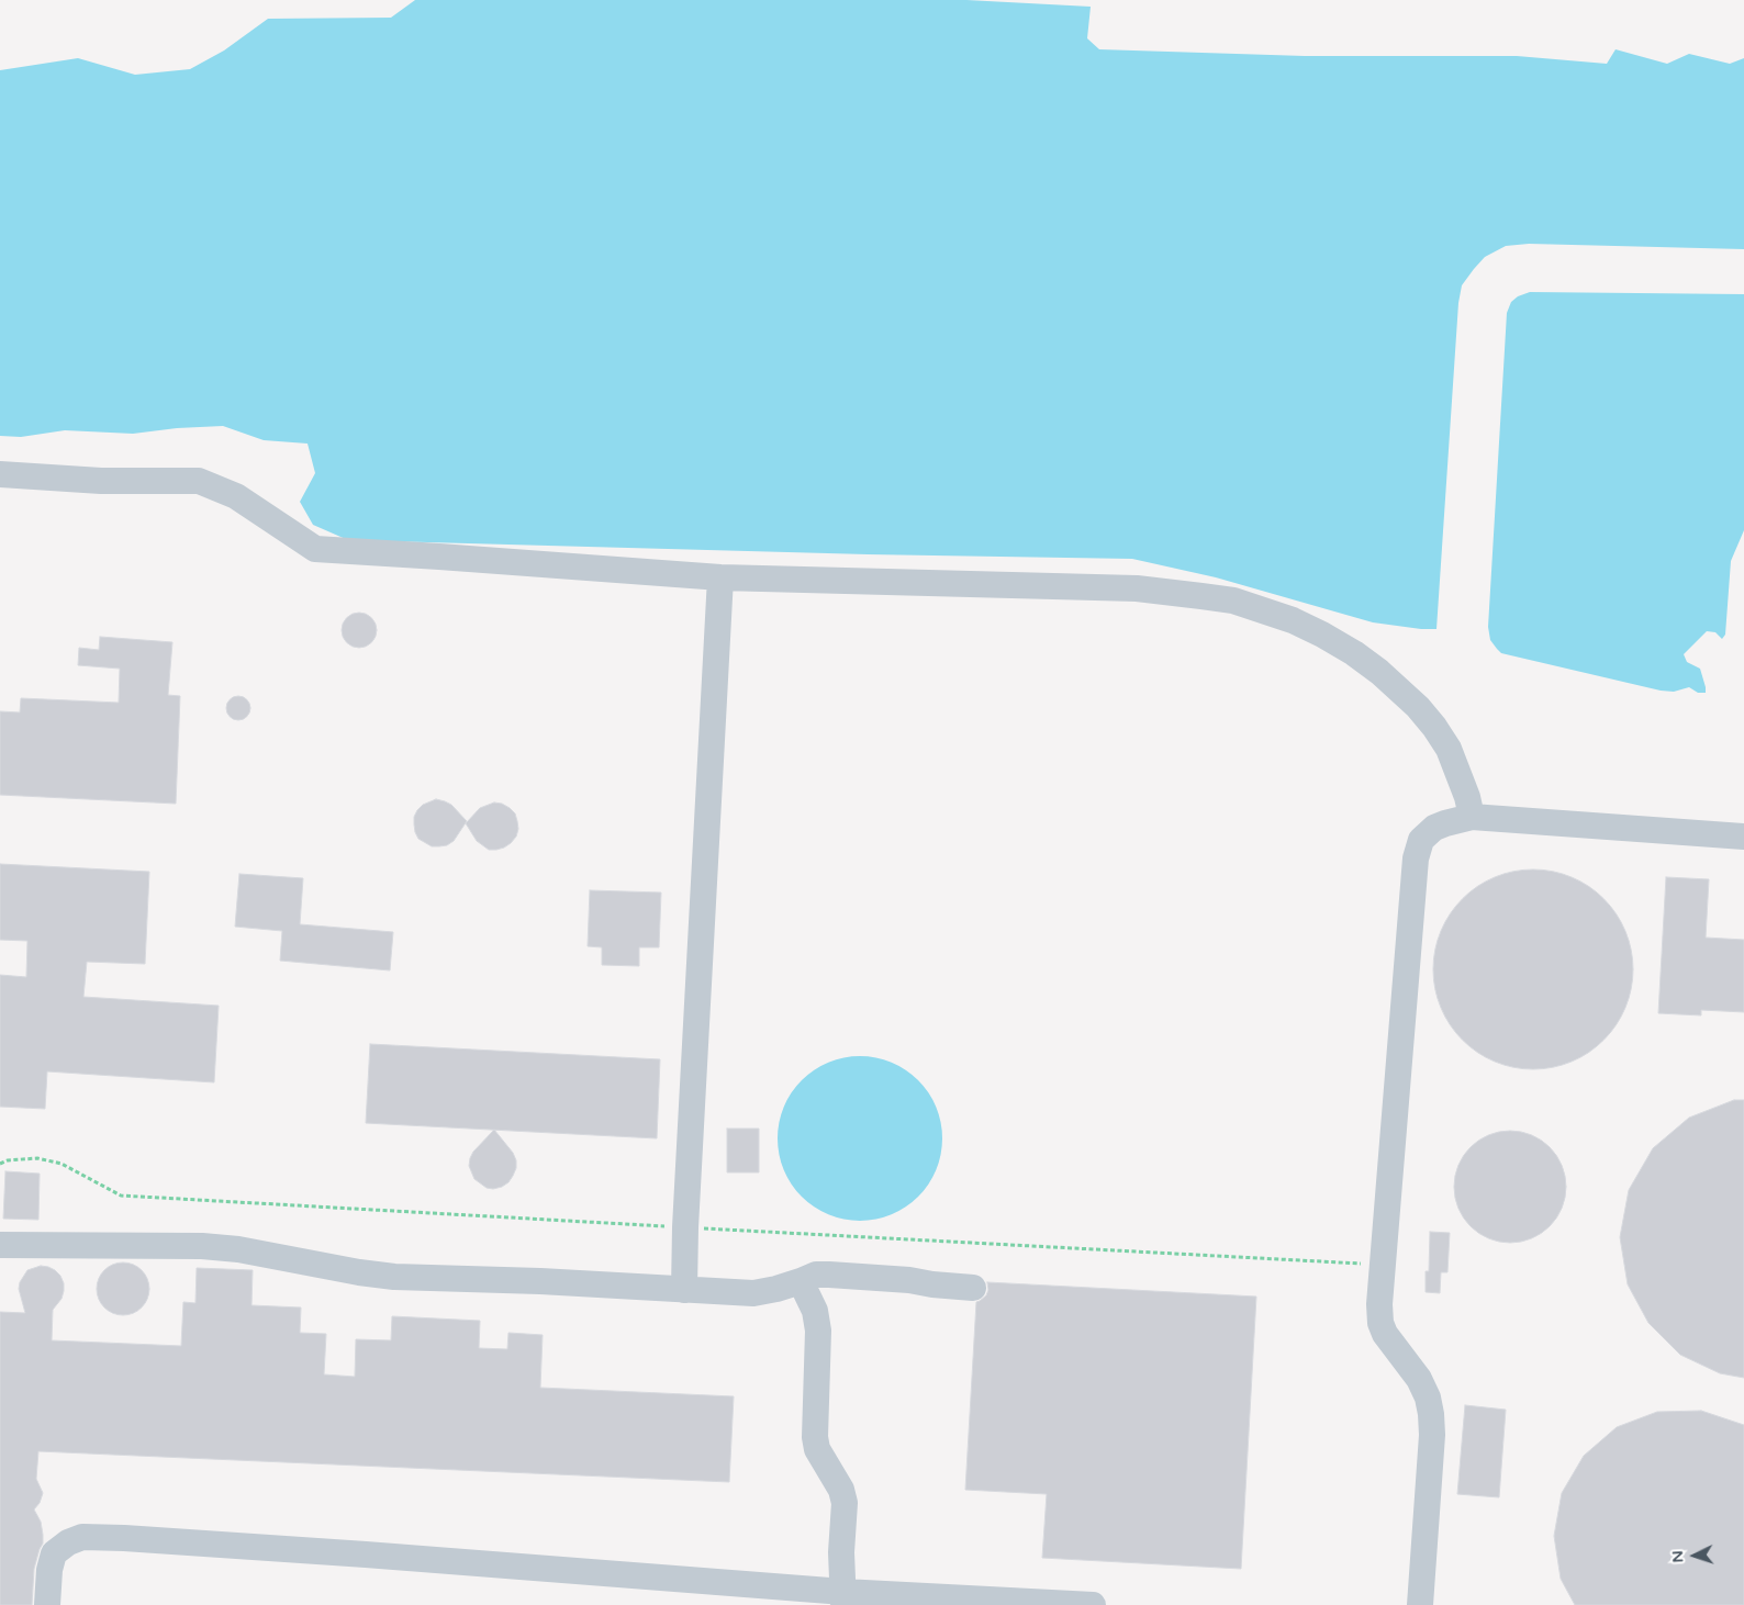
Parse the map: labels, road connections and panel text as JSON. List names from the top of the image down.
{
  "north": "left"
}
